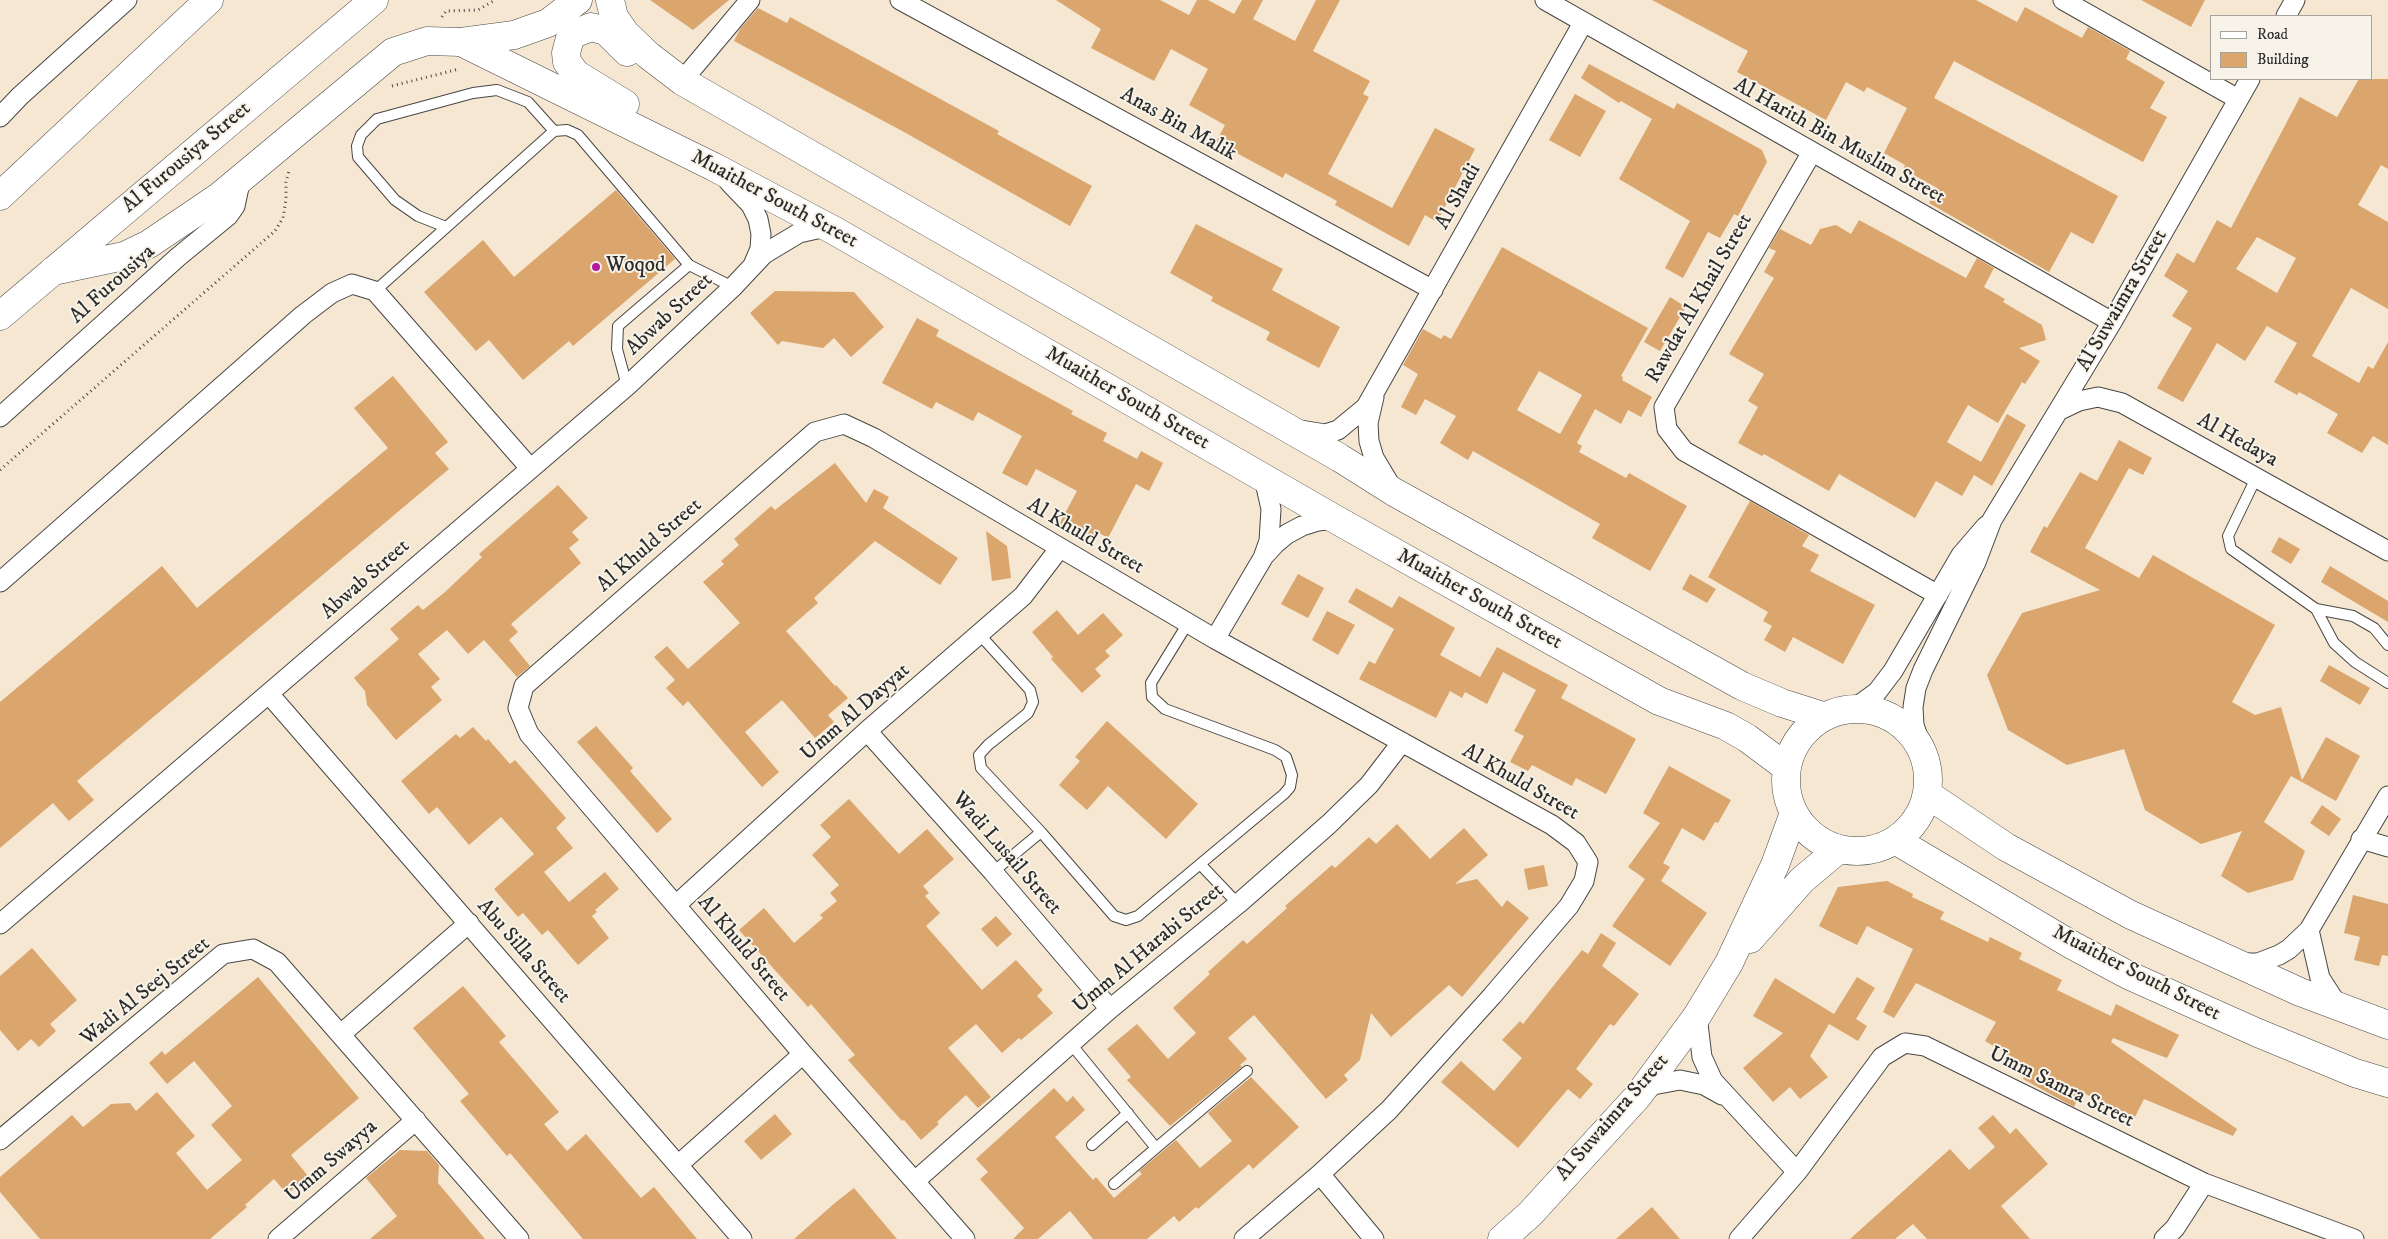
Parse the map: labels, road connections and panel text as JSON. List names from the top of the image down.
{
  "streets": {
    "main road": ["Al Furousiya Street", "Muaither South Street", "Al Suwaimra Street"],
    "street": [
      "Anas Bin Malik",
      "Al Harith Bin Muslim Street",
      "Al Shadi",
      "Al Furousiya",
      "Rawdat Al Khail Street",
      "Abwab Street",
      "Al Hedaya",
      "Al Khuld Street",
      "Umm Al Dayyat",
      "Wadi Lusail Street",
      "Umm Al Harabi Street",
      "Abu Silla Street",
      "Wadi Al Seej Street",
      "Umm Samra Street",
      "Umm Swayya"
    ]
  },
  "crossings": [
    ["Anas Bin Malik", "Al Shadi"],
    ["Al Harith Bin Muslim Street", "Al Shadi"],
    ["Al Harith Bin Muslim Street", "Rawdat Al Khail Street"],
    ["Al Harith Bin Muslim Street", "Al Suwaimra Street"],
    ["Muaither South Street", "Al Suwaimra Street"],
    ["Muaither South Street", "Abwab Street"],
    ["Rawdat Al Khail Street", "Al Suwaimra Street"],
    ["Al Suwaimra Street", "Al Hedaya"],
    ["Abwab Street", "Abu Silla Street"],
    ["Al Khuld Street", "Umm Al Dayyat"],
    ["Al Khuld Street", "Umm Al Harabi Street"],
    ["Umm Al Dayyat", "Wadi Lusail Street"],
    ["Wadi Lusail Street", "Umm Al Harabi Street"],
    ["Wadi Al Seej Street", "Umm Swayya"]
  ],
  "places": ["Woqod"],
  "legend": ["Road", "Building"]
}
